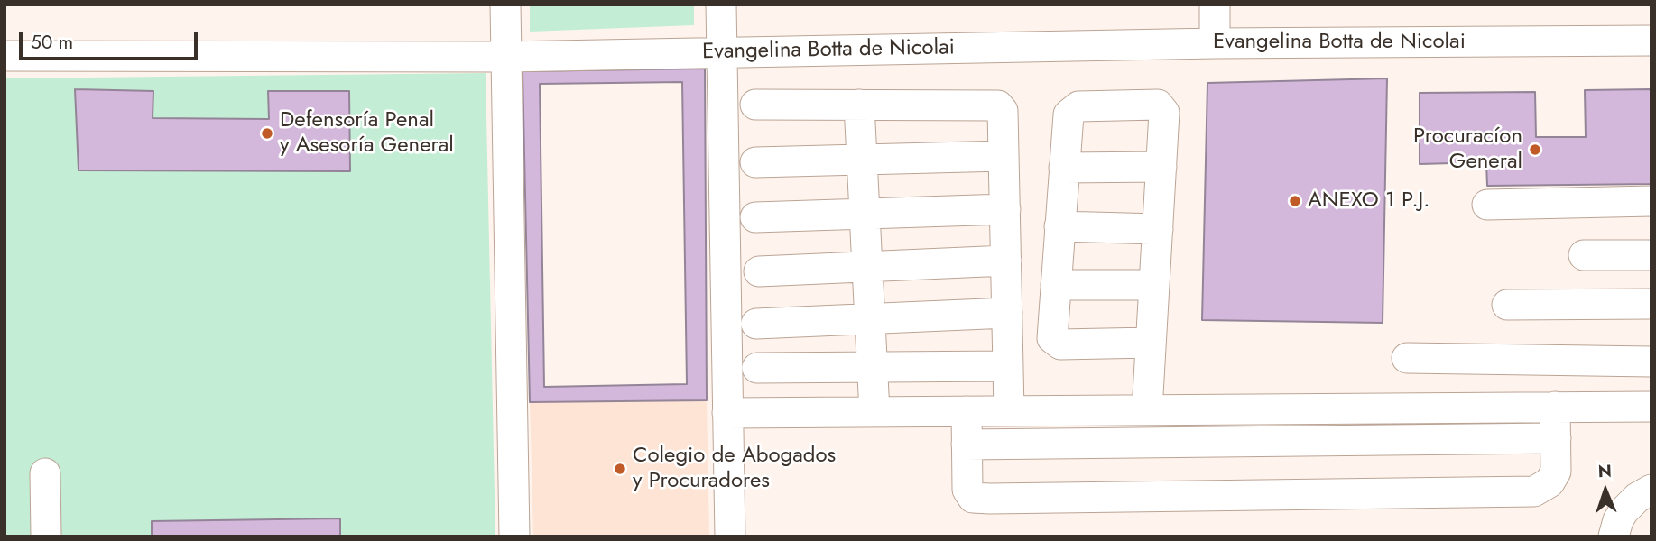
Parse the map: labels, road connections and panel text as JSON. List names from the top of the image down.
{
  "streets": {
    "street": ["Evangelina Botta de Nicolai"]
  },
  "places": [
    "Defensoría Penal y Asesoría General",
    "Procuracíon General",
    "ANEXO 1 P.J.",
    "Colegio de Abogados y Procuradores"
  ],
  "scale_bar": "50 m",
  "north": "top"
}
